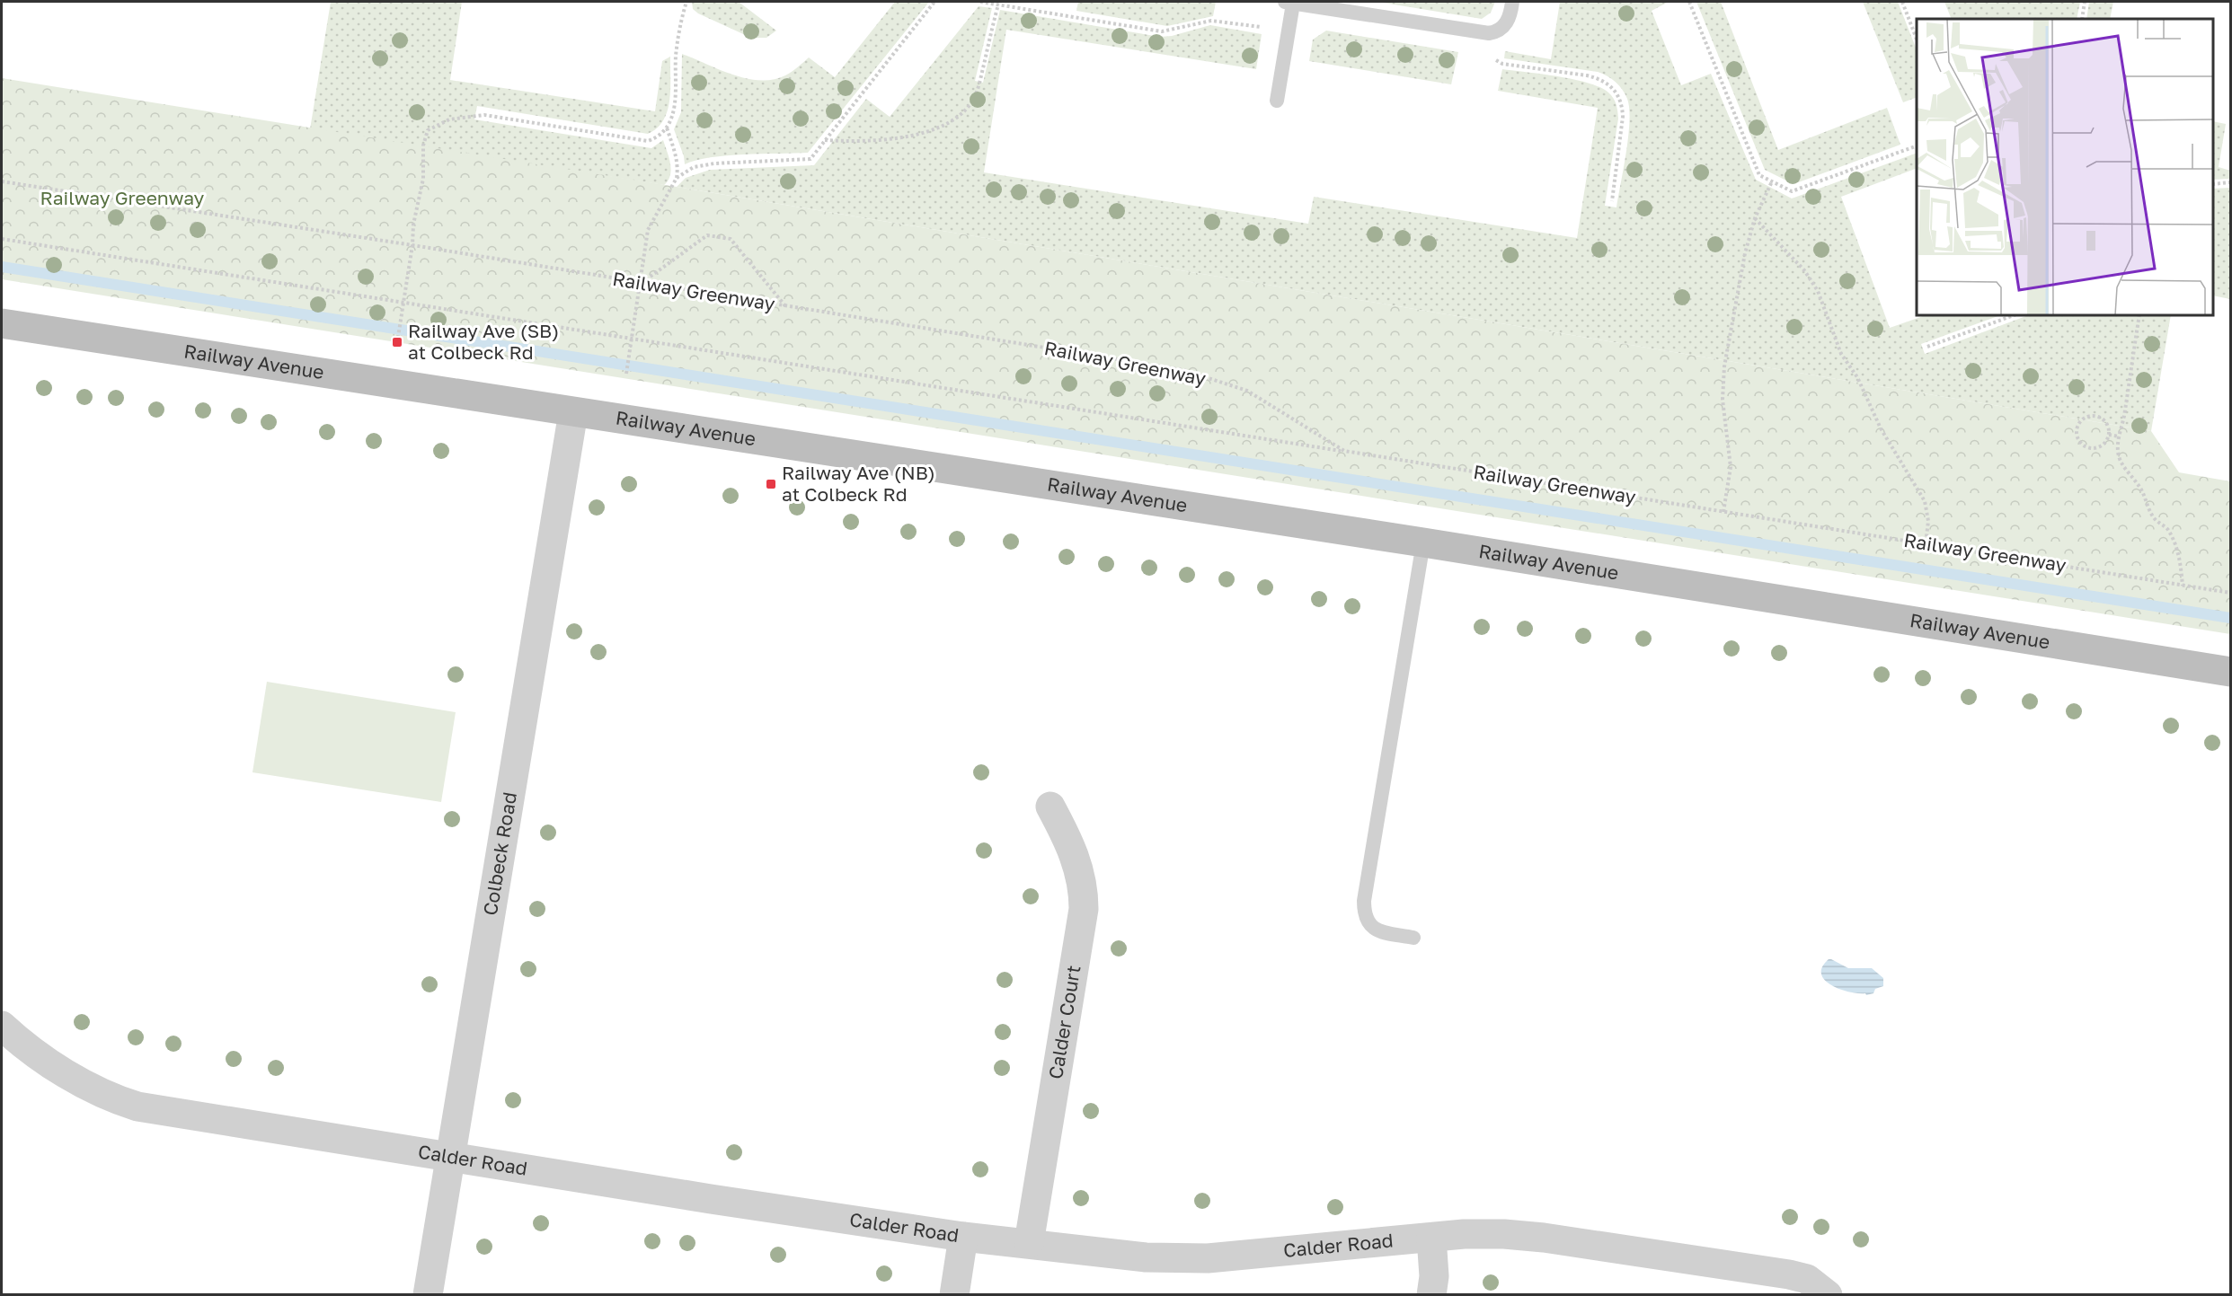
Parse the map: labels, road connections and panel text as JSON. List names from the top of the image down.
{
  "streets": {
    "main road": ["Railway Avenue"],
    "street": ["Colbeck Road", "Calder Court", "Calder Road"],
    "path": ["Railway Greenway"]
  },
  "crossings": [
    ["Railway Avenue", "Colbeck Road"],
    ["Colbeck Road", "Calder Road"],
    ["Calder Court", "Calder Road"]
  ],
  "parks": ["Railway Greenway"],
  "places": {
    "transit": ["Railway Ave (SB) at Colbeck Rd", "Railway Ave (NB) at Colbeck Rd"]
  }
}
